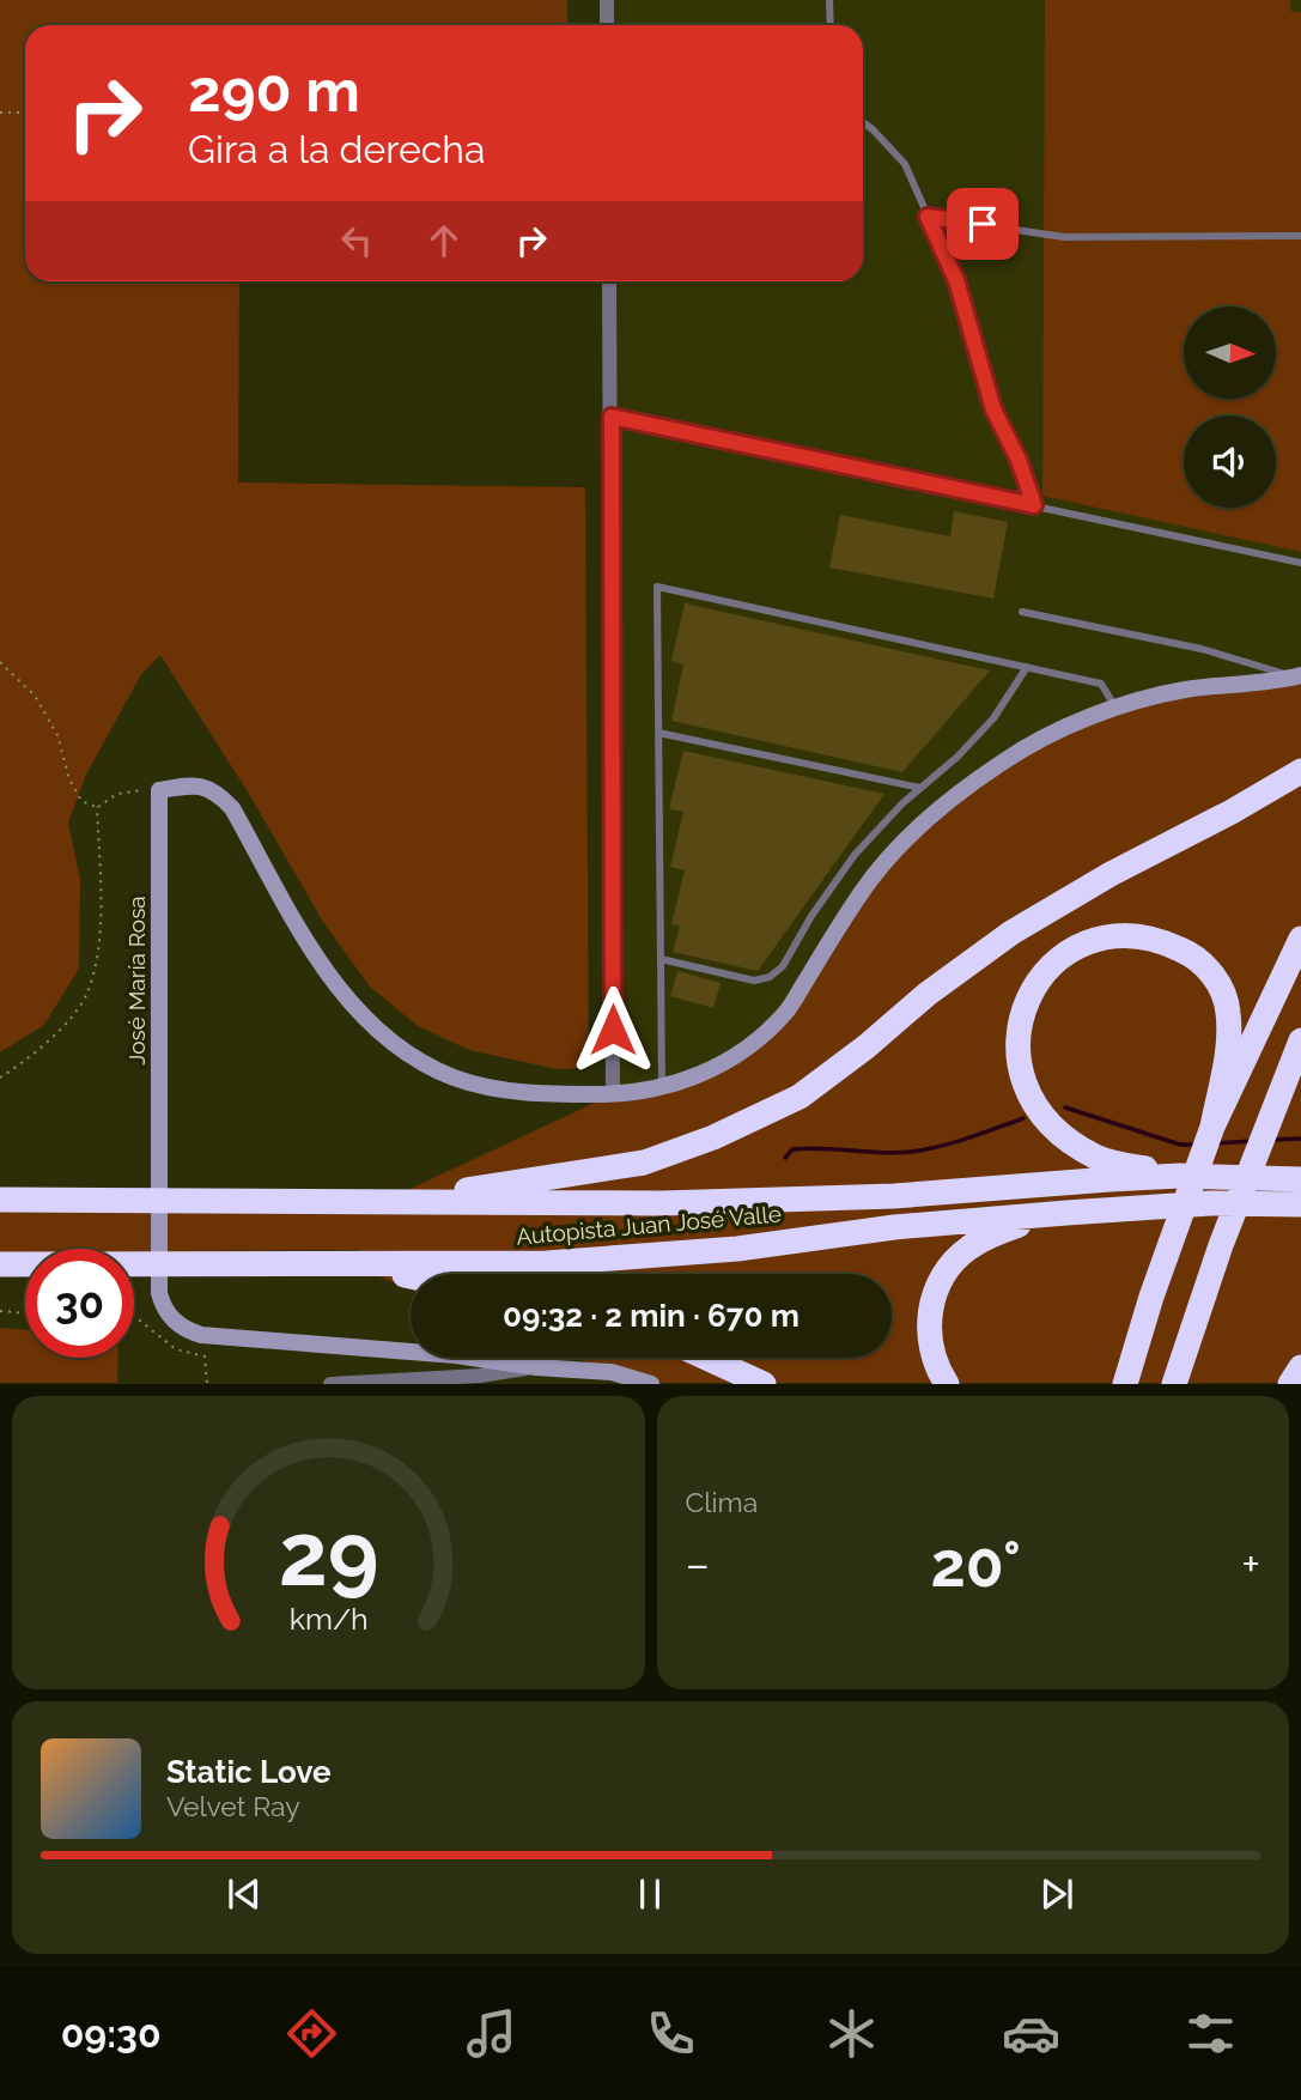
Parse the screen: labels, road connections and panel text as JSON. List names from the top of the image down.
{
  "streets": {
    "highway": ["Autopista Juan José Valle"],
    "main road": ["José María Rosa"]
  },
  "north": "right",
  "page": {
    "turn": ["290 m", "Gira a la derecha"],
    "limit": "30",
    "trip": "09:32 · 2 min · 670 m",
    "tile": "Clima",
    "heat": ["−", "20°", "+"],
    "song": ["Static Love", "Velvet Ray"],
    "tabs": "09:30",
    "gauge": ["29", "km/h"]
  }
}
